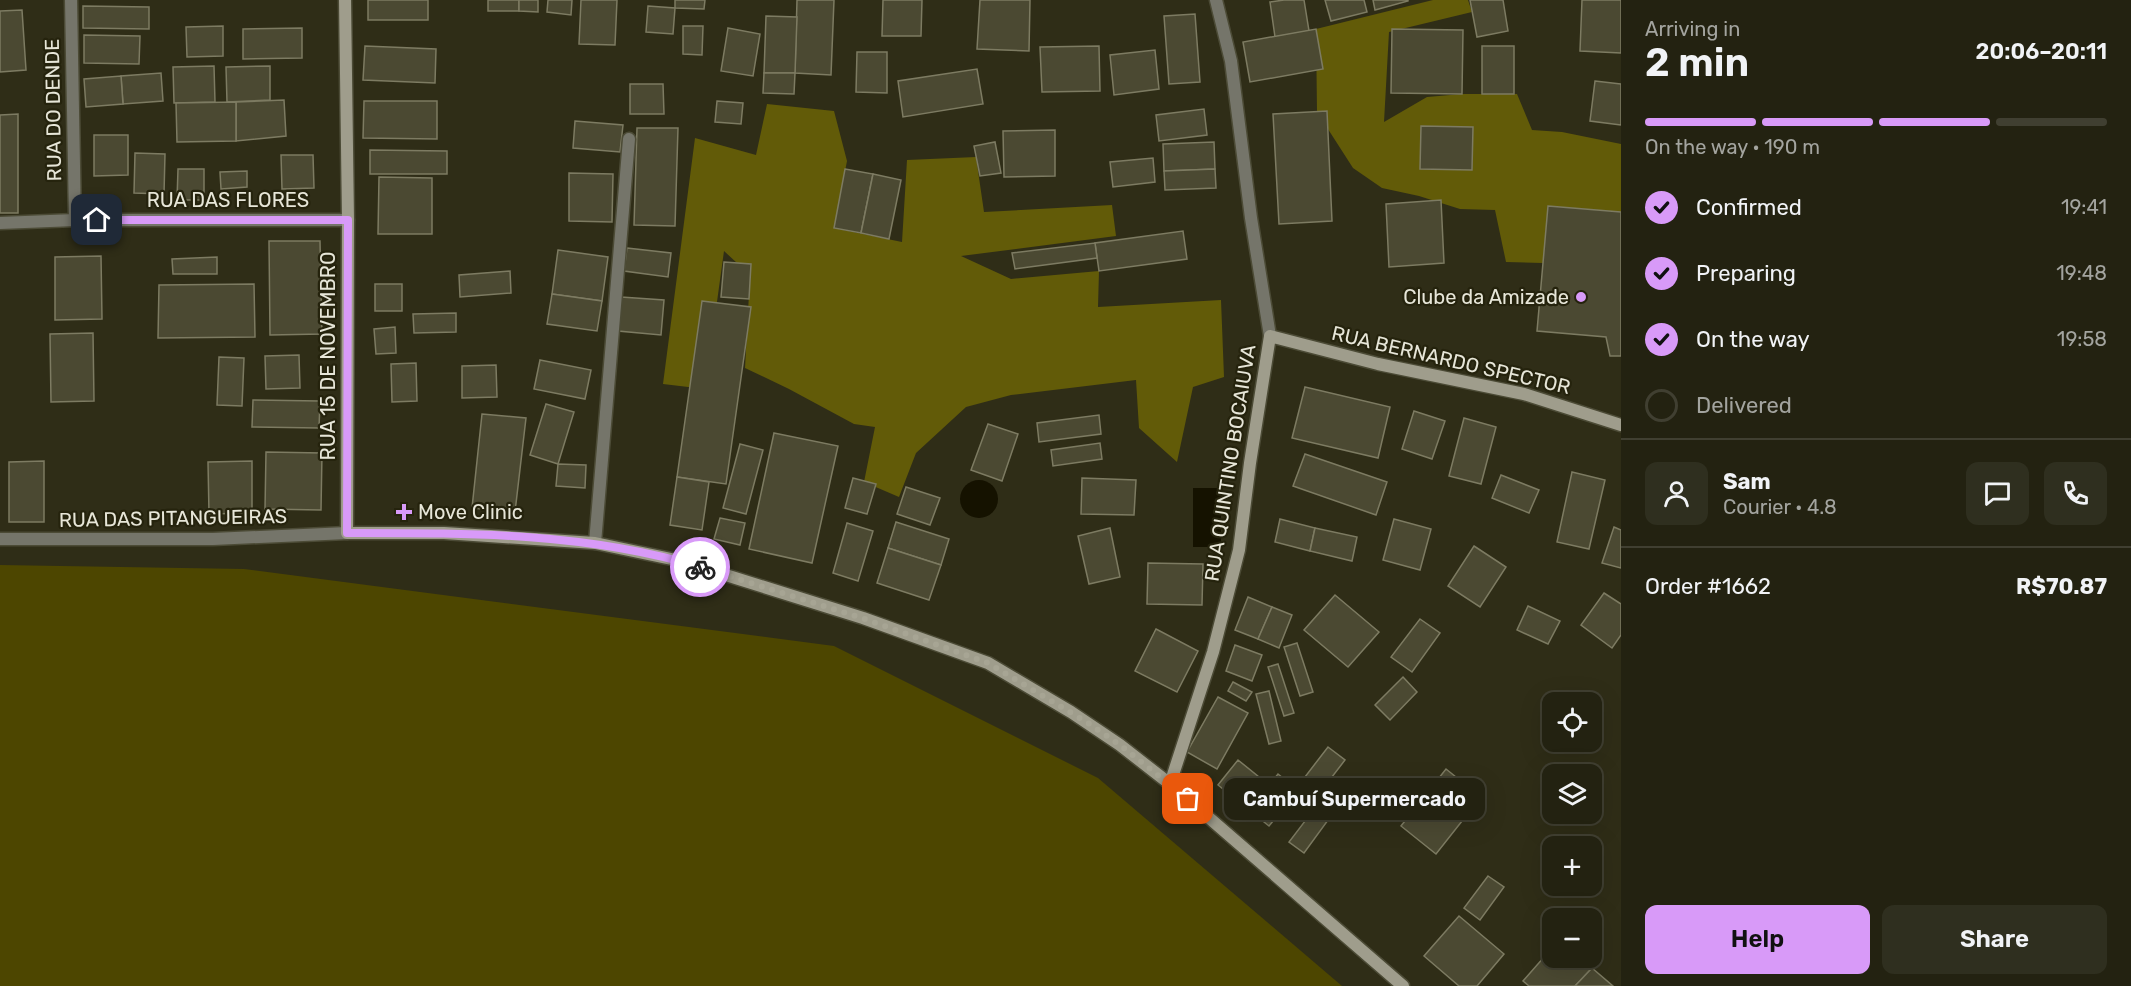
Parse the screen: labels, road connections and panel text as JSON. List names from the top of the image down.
{
  "streets": {
    "street": [
      "RUA DO DENDE",
      "RUA DAS FLORES",
      "RUA 15 DE NOVEMBRO",
      "RUA BERNARDO SPECTOR",
      "RUA QUINTINO BOCAIUVA",
      "RUA DAS PITANGUEIRAS"
    ]
  },
  "crossings": [
    ["RUA DO DENDE", "RUA DAS FLORES"],
    ["RUA DAS FLORES", "RUA 15 DE NOVEMBRO"],
    ["RUA 15 DE NOVEMBRO", "RUA DAS PITANGUEIRAS"],
    ["RUA BERNARDO SPECTOR", "RUA QUINTINO BOCAIUVA"]
  ],
  "places": {
    "other": ["Clube da Amizade", "Cambuí Supermercado"],
    "health": ["Move Clinic"]
  },
  "page": {
    "heading": ["2 min", "Arriving in", "20:06–20:11"],
    "panel": [
      "Sam",
      "Courier · 4.8",
      "Order #1662",
      "R$70.87"
    ],
    "bar": "On the way · 190 m",
    "list": [
      ["Confirmed", "19:41"],
      ["Preparing", "19:48"],
      ["On the way", "19:58"],
      "Delivered"
    ],
    "map_buttons": ["+", "−"],
    "bubble": "Cambuí Supermercado",
    "buttons": ["Help", "Share"]
  }
}
